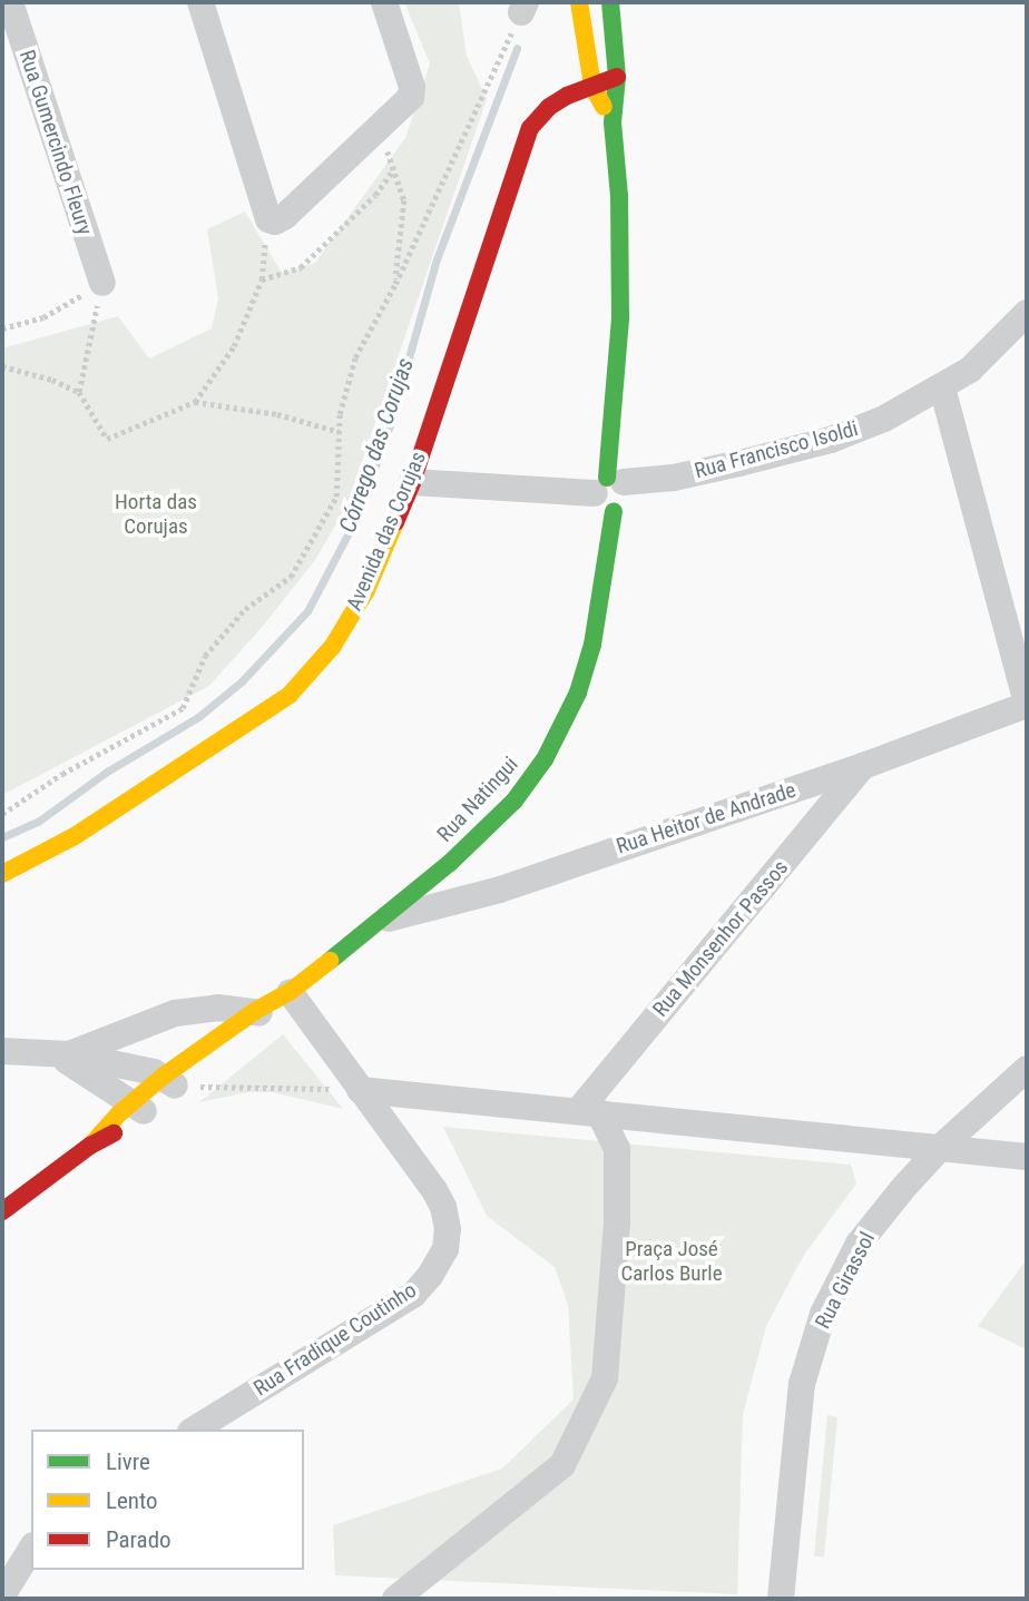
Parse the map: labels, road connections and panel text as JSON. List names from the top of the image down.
{
  "streets": {
    "street": [
      "Rua Gumercindo Fleury",
      "Rua Francisco Isoldi",
      "Avenida das Corujas",
      "Rua Natingui",
      "Rua Heitor de Andrade",
      "Rua Monsenhor Passos",
      "Rua Girassol",
      "Rua Fradique Coutinho"
    ]
  },
  "crossings": [
    ["Rua Francisco Isoldi", "Rua Natingui"],
    ["Rua Francisco Isoldi", "Rua Heitor de Andrade"],
    ["Avenida das Corujas", "Rua Natingui"],
    ["Rua Natingui", "Rua Heitor de Andrade"],
    ["Rua Natingui", "Rua Fradique Coutinho"],
    ["Rua Heitor de Andrade", "Rua Monsenhor Passos"]
  ],
  "water": ["Córrego das Corujas"],
  "parks": ["Horta das Corujas", "Praça José Carlos Burle"],
  "legend": ["Livre", "Lento", "Parado"]
}
